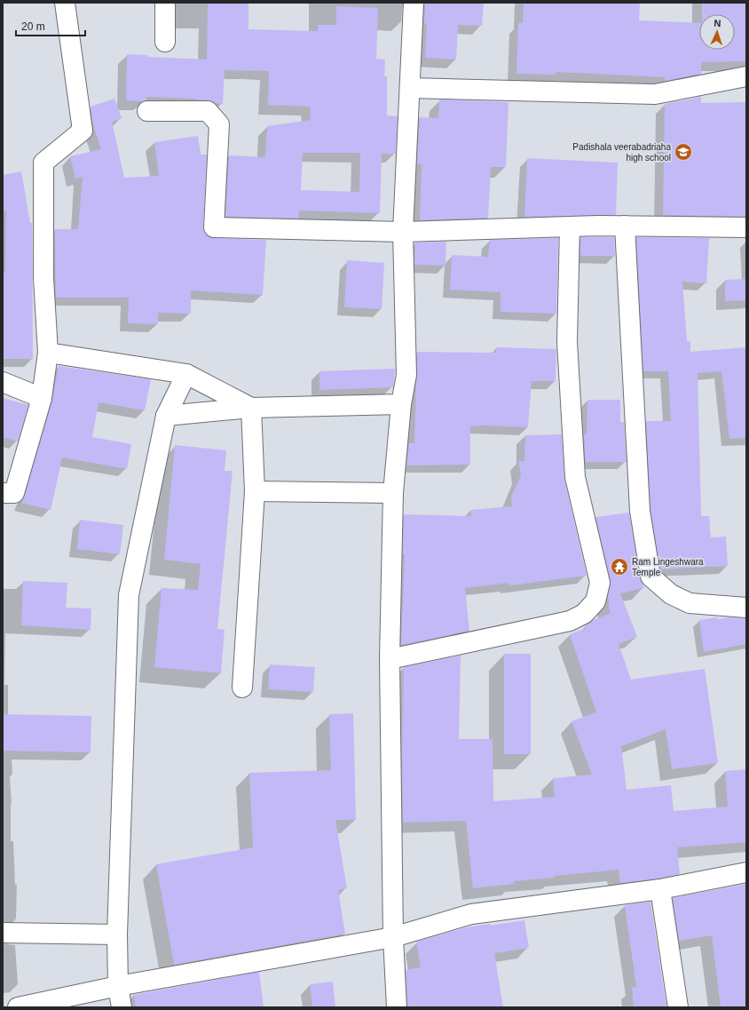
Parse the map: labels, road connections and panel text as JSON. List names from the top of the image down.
{
  "places": {
    "school or university": ["Padishala veerabadriaha high school"],
    "temple": ["Ram Lingeshwara Temple"]
  },
  "scale_bar": "20 m",
  "north": "top"
}
